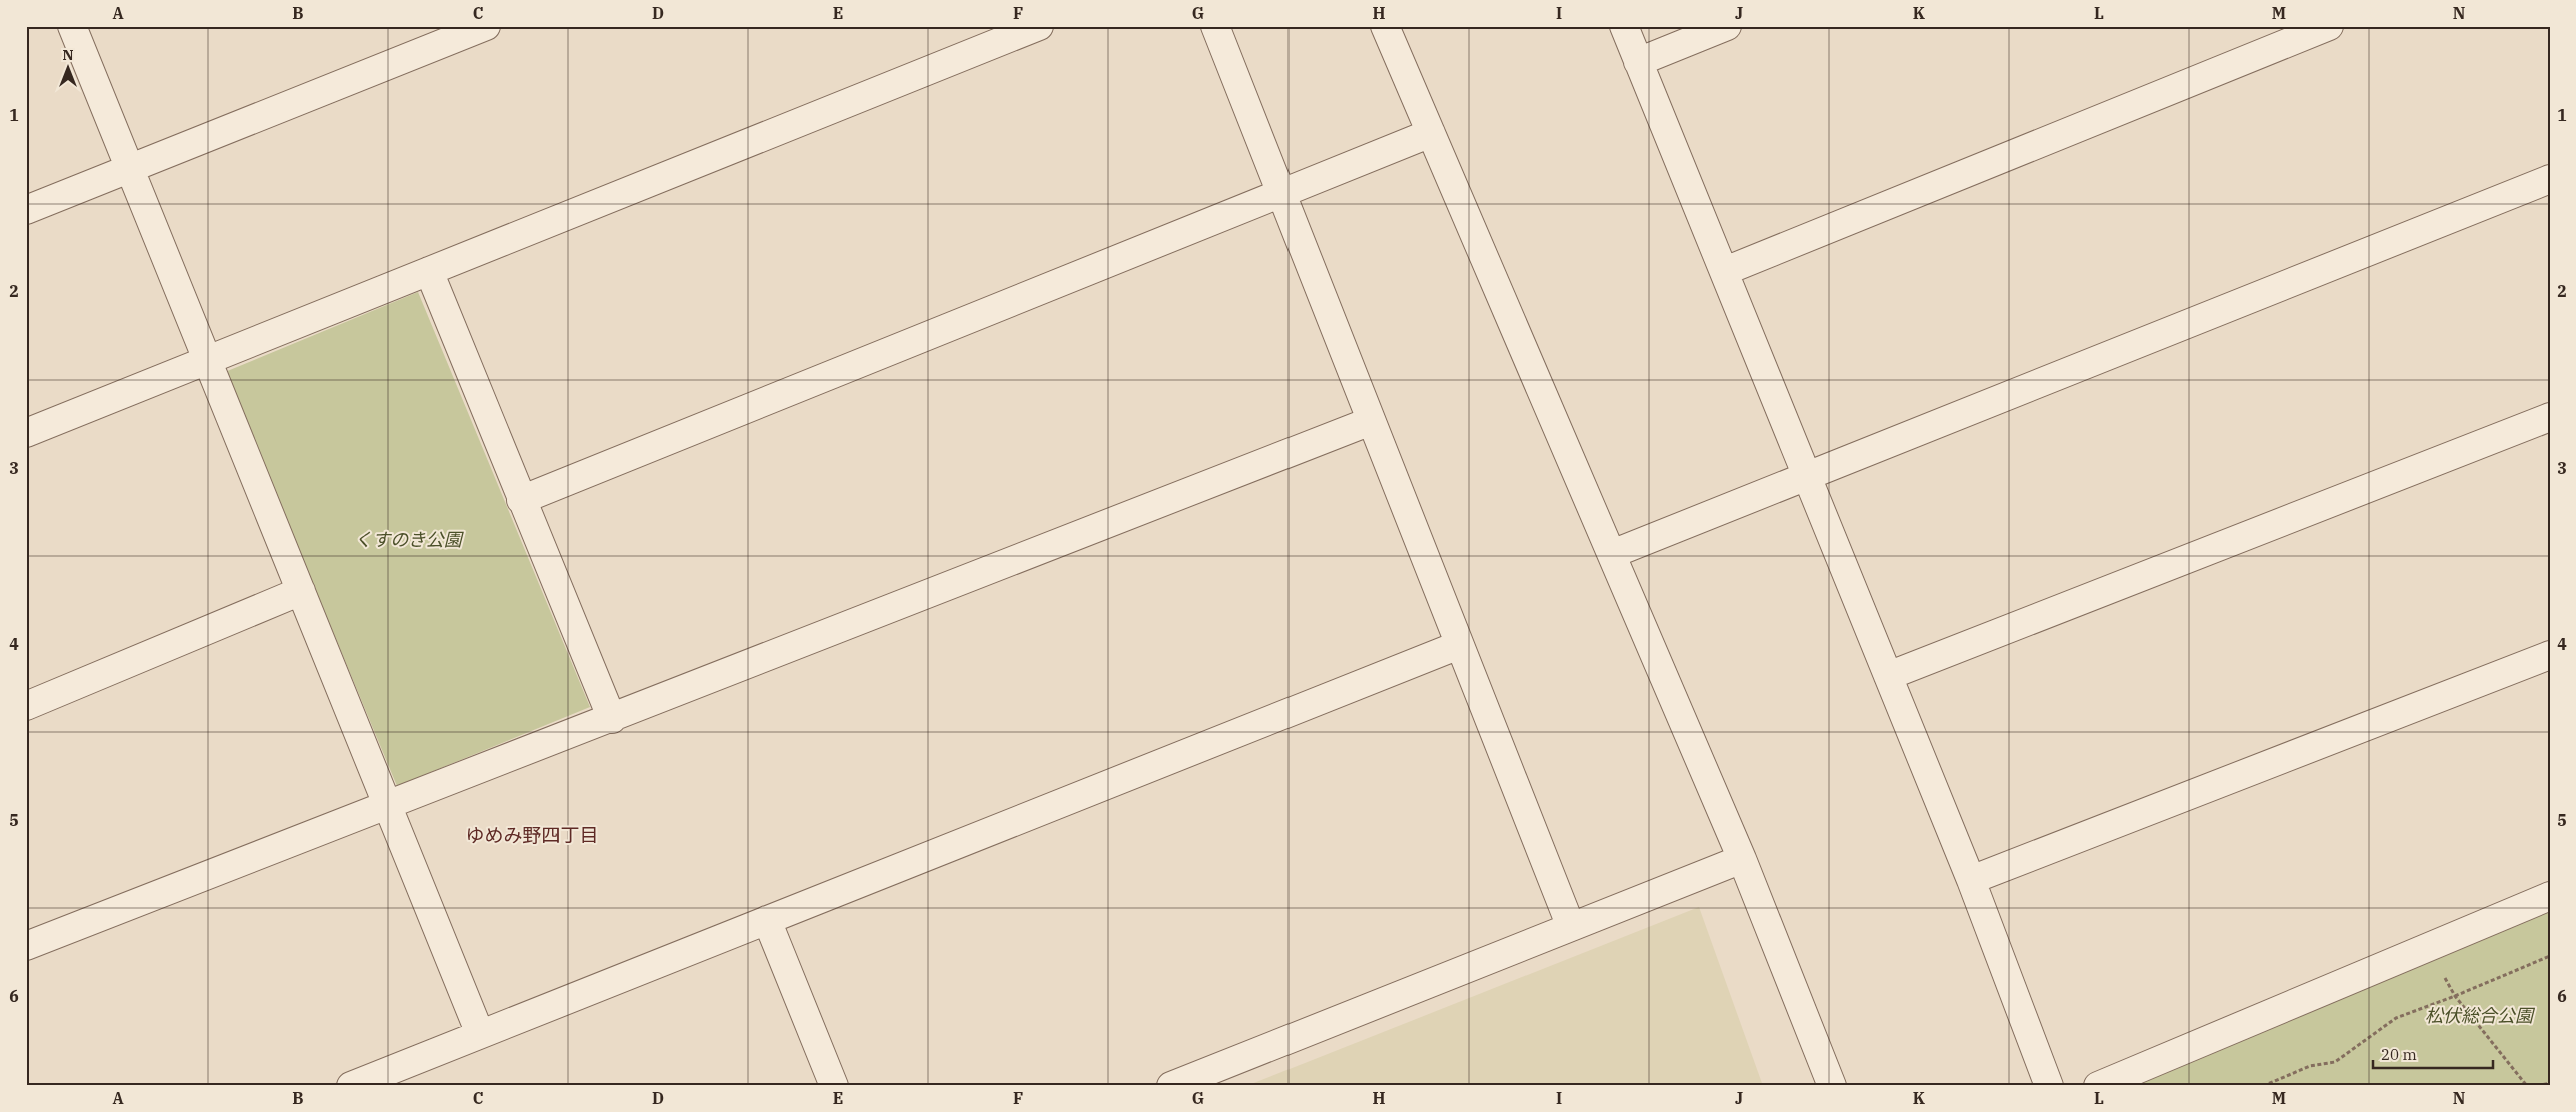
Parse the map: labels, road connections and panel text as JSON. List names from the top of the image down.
{
  "districts": ["ゆめみ野四丁目"],
  "parks": ["くすのき公園", "松伏総合公園"],
  "scale_bar": "20 m",
  "north": "top",
  "grid": {
    "columns": [
      "A",
      "B",
      "C",
      "D",
      "E",
      "F",
      "G",
      "H",
      "I",
      "J",
      "K",
      "L",
      "M",
      "N"
    ],
    "rows": [
      "1",
      "2",
      "3",
      "4",
      "5",
      "6"
    ]
  }
}
